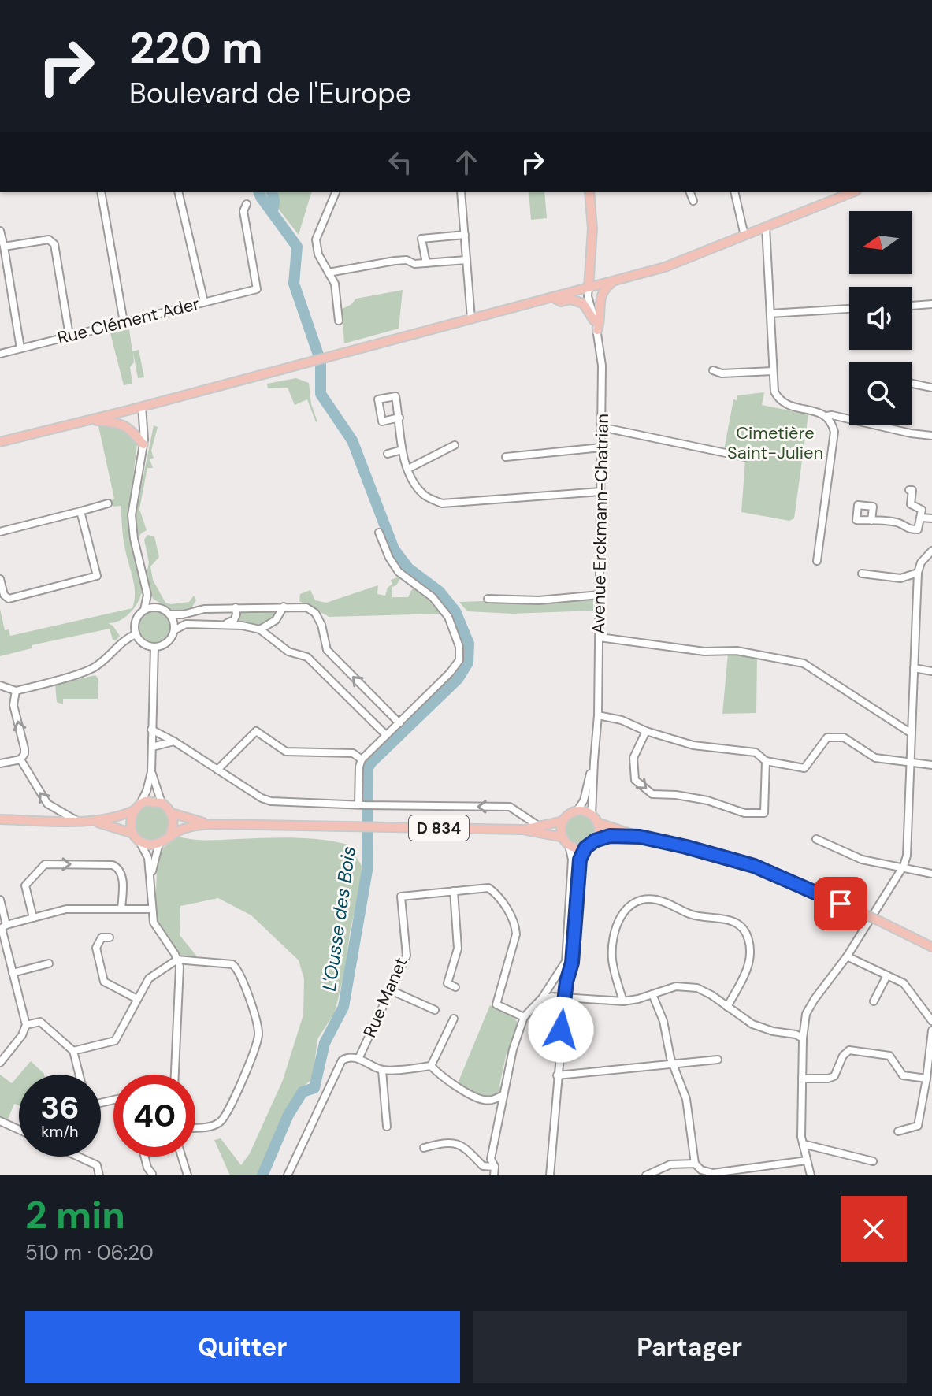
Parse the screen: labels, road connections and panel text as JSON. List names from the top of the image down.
{
  "streets": {
    "main road": ["D 834"],
    "street": ["Rue Clément Ader", "Avenue Erckmann-Chatrian", "Rue Manet"]
  },
  "crossings": [
    ["Avenue Erckmann-Chatrian", "D 834"]
  ],
  "water": ["L'Ousse des Bois"],
  "parks": ["Cimetière Saint-Julien"],
  "north": "left",
  "page": {
    "turn": ["220 m", "Boulevard de l'Europe"],
    "speed": "36 km/h",
    "limit": "40",
    "heading": ["2 min", "510 m · 06:20"],
    "buttons": ["Quitter", "Partager"]
  }
}
